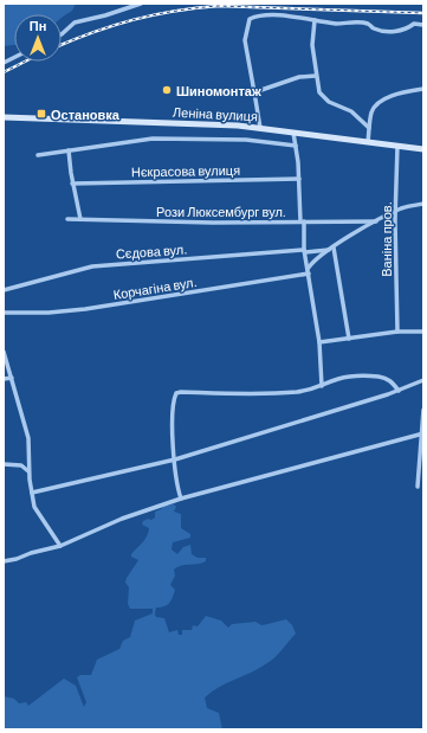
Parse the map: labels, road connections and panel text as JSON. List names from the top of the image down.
{
  "streets": {
    "main road": ["Леніна вулиця"],
    "street": [
      "Нєкрасова вулиця",
      "Рози Люксембург вул.",
      "Ваніна пров.",
      "Сєдова вул.",
      "Корчагіна вул."
    ]
  },
  "crossings": [
    ["Леніна вулиця", "Ваніна пров."]
  ],
  "places": {
    "other": ["Шиномонтаж"],
    "transit": ["Остановка"]
  },
  "north": "top"
}
